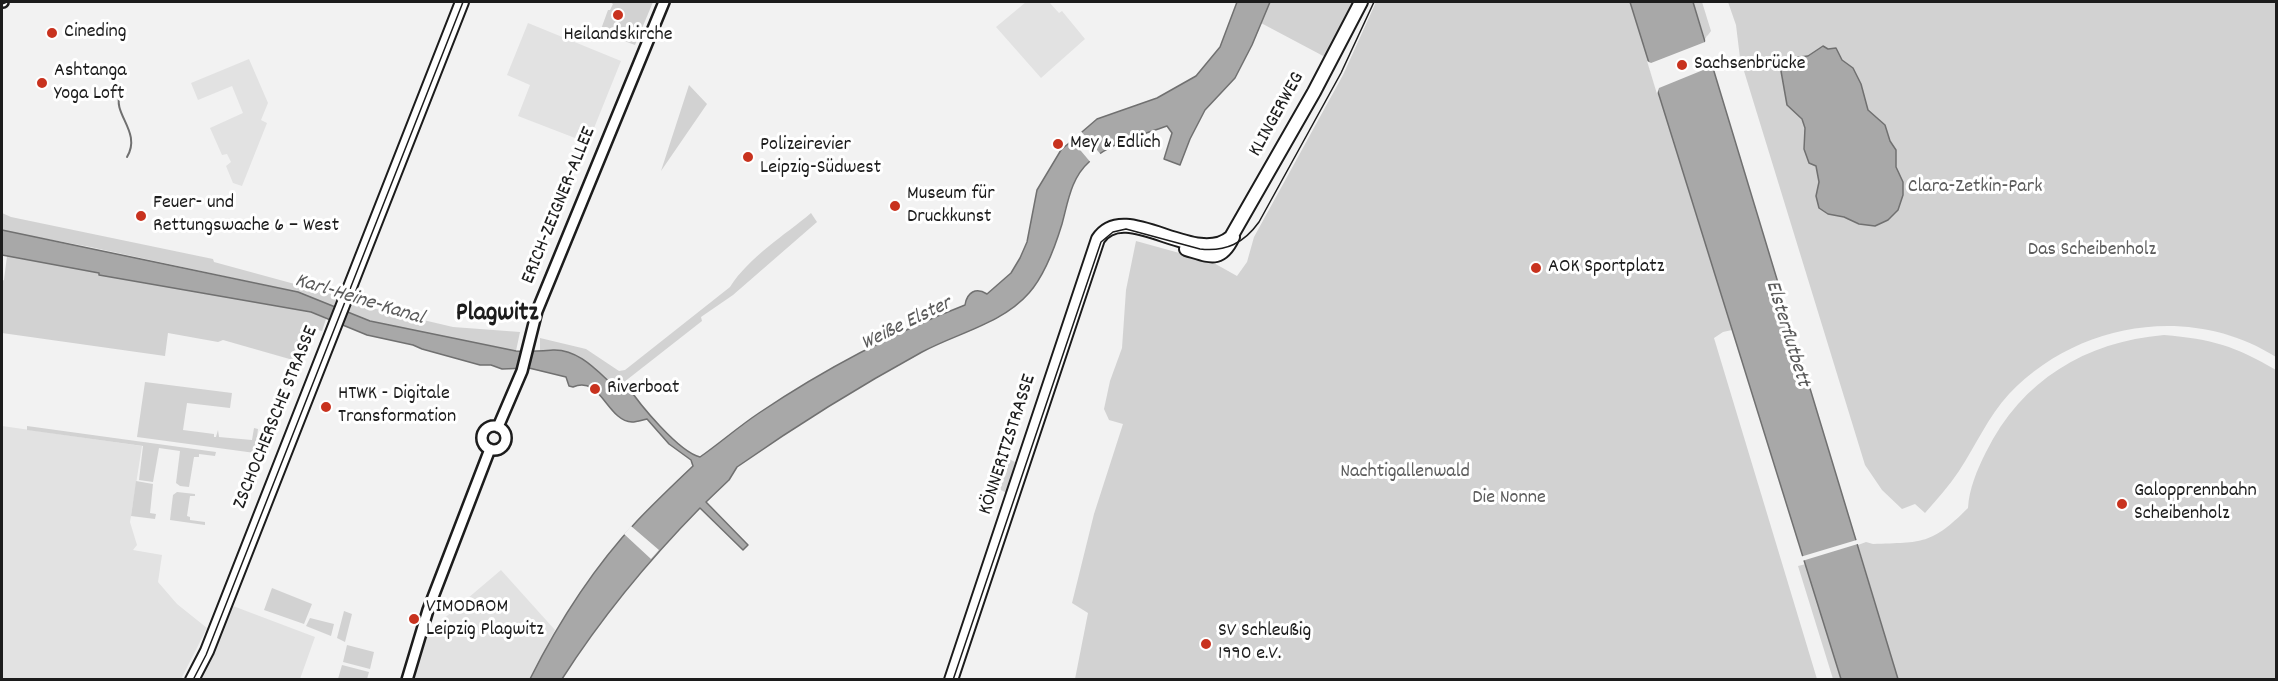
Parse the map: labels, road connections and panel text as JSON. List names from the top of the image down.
{
  "streets": {
    "main road": ["KLINGERWEG", "ZSCHOCHERSCHE STRASSE", "KÖNNERITZSTRASSE"],
    "street": ["ERICH-ZEIGNER-ALLEE"]
  },
  "crossings": [
    ["KLINGERWEG", "KÖNNERITZSTRASSE"]
  ],
  "districts": ["Plagwitz"],
  "water": ["Karl-Heine-Kanal", "Weiße Elster", "Elsterflutbett"],
  "parks": [
    "Clara-Zetkin-Park",
    "Das Scheibenholz",
    "Nachtigallenwald",
    "Die Nonne"
  ],
  "places": [
    "Heilandskirche",
    "Cineding",
    "Sachsenbrücke",
    "Ashtanga Yoga Loft",
    "Mey & Edlich",
    "Polizeirevier Leipzig-Südwest",
    "Museum für Druckkunst",
    "Feuer- und Rettungswache 6 – West",
    "AOK Sportplatz",
    "Riverboat",
    "HTWK - Digitale Transformation",
    "Galopprennbahn Scheibenholz",
    "VIMODROM Leipzig Plagwitz",
    "SV Schleußig 1990 e.V."
  ]
}
